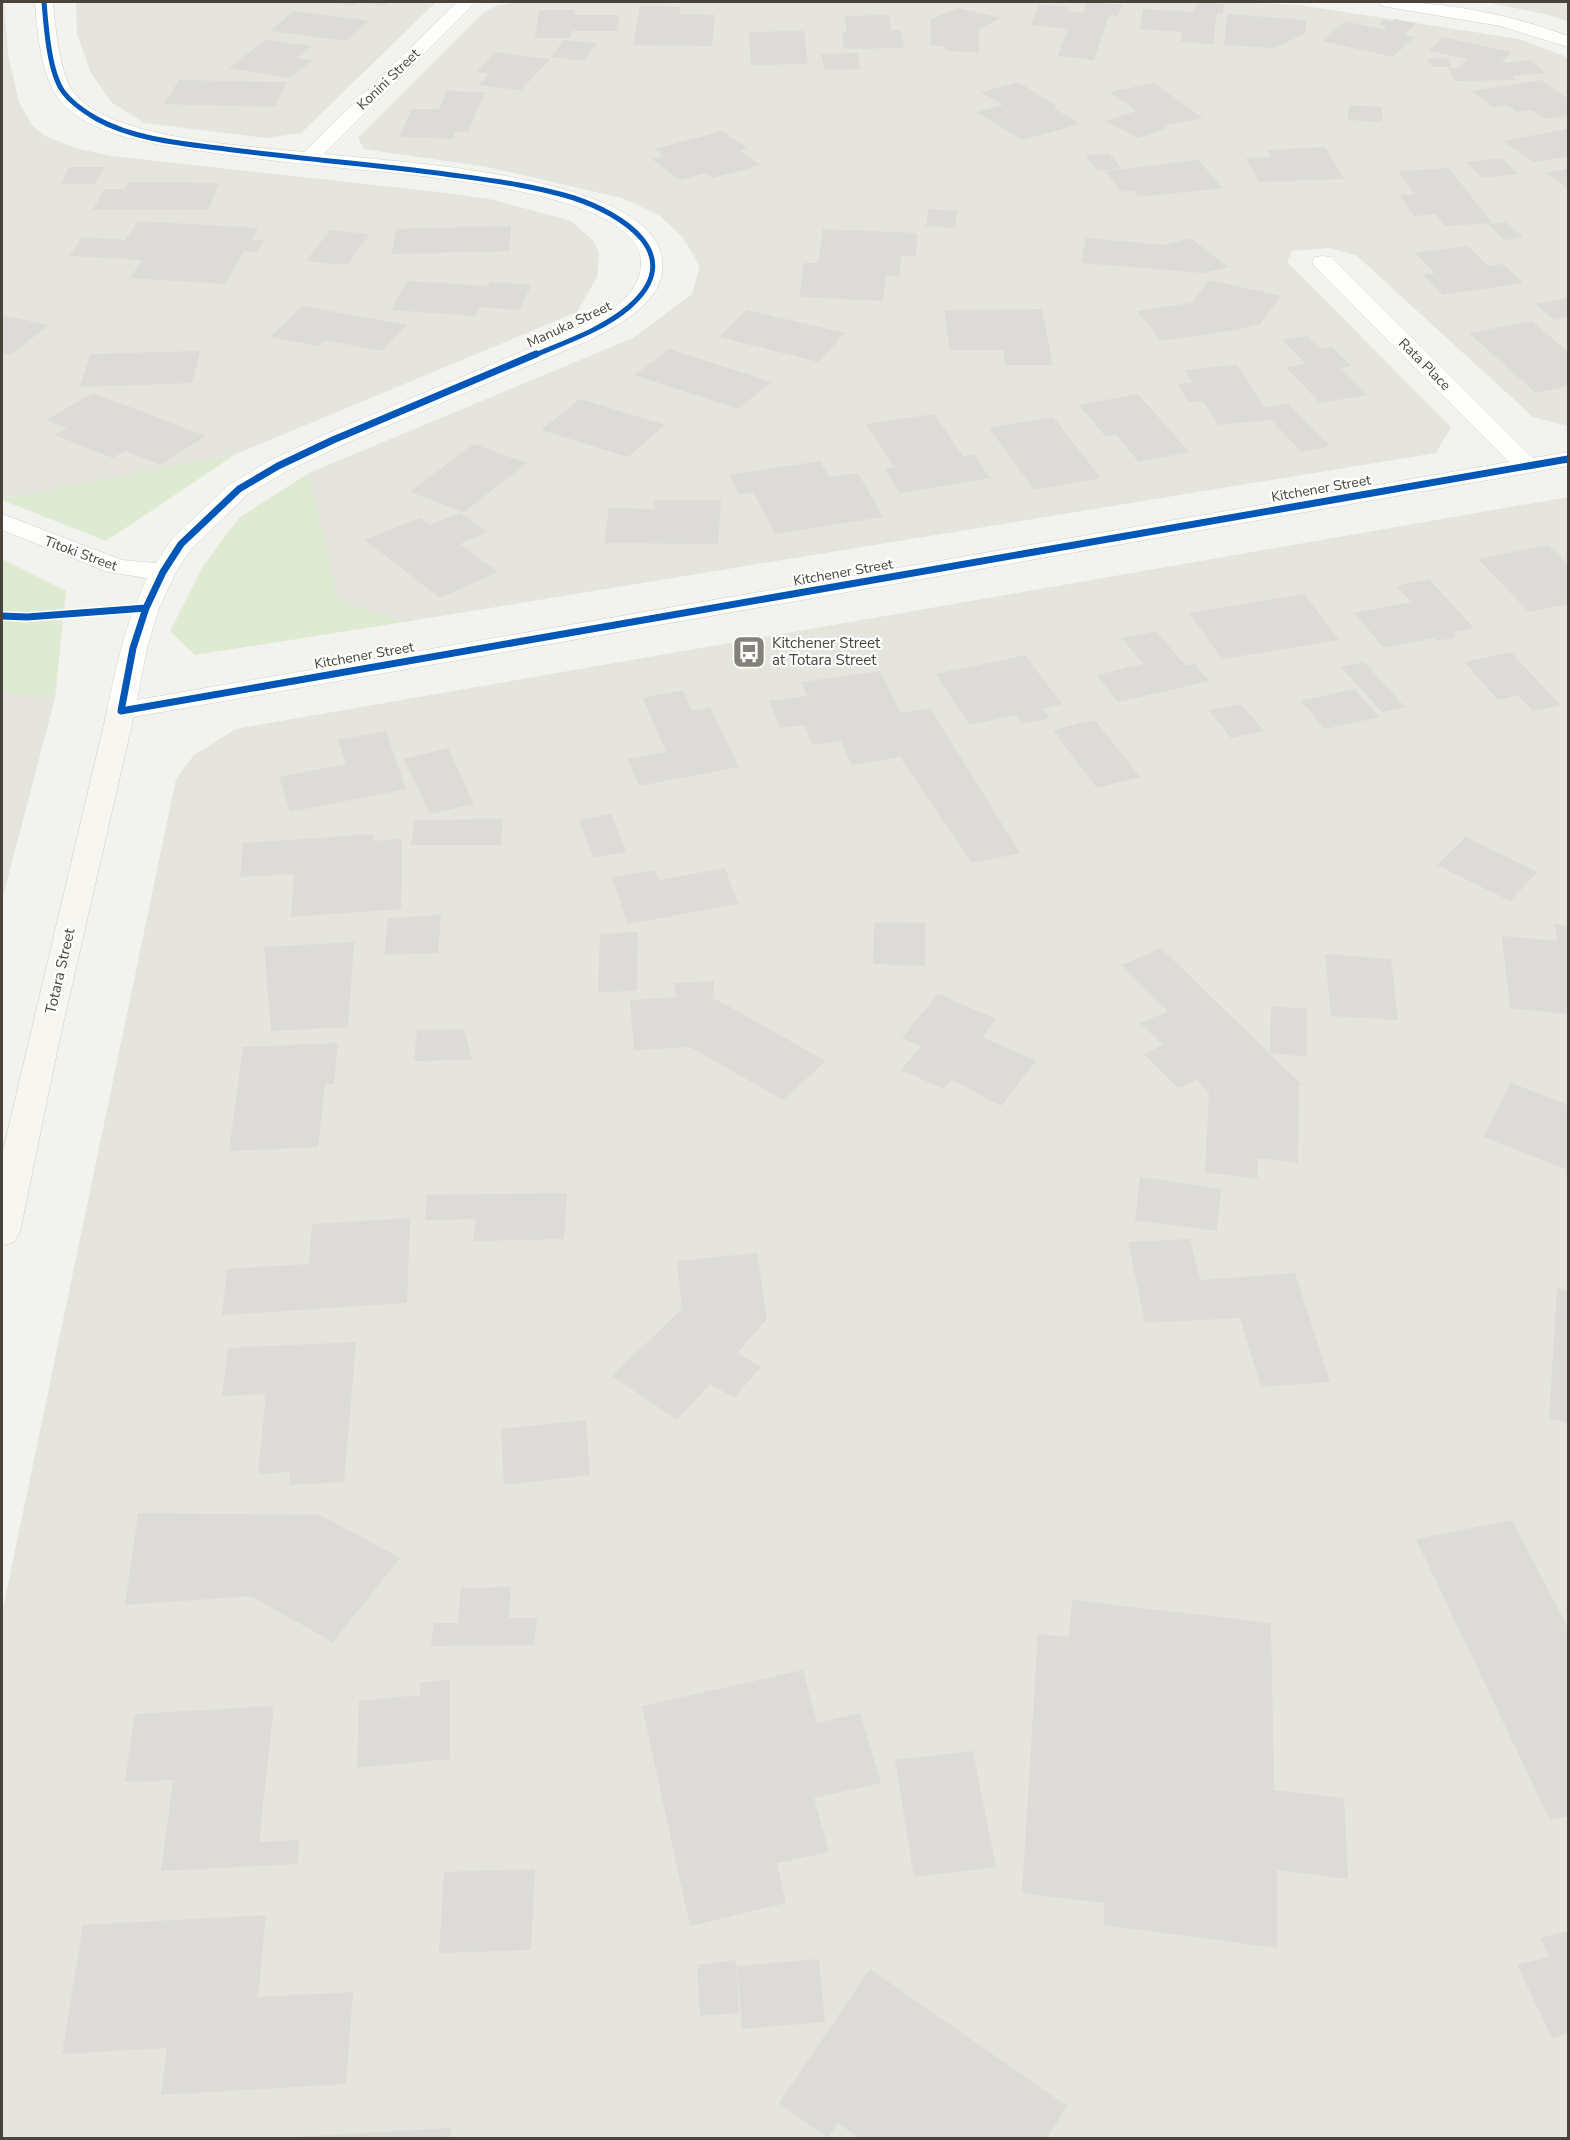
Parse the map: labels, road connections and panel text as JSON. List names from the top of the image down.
{
  "streets": {
    "street": [
      "Konini Street",
      "Manuka Street",
      "Rata Place",
      "Kitchener Street",
      "Titoki Street",
      "Totara Street"
    ]
  },
  "crossings": [
    ["Konini Street", "Manuka Street"],
    ["Manuka Street", "Kitchener Street"],
    ["Manuka Street", "Titoki Street"],
    ["Manuka Street", "Totara Street"],
    ["Rata Place", "Kitchener Street"],
    ["Kitchener Street", "Totara Street"]
  ],
  "places": {
    "bus stop": ["Kitchener Street at Totara Street"]
  }
}
